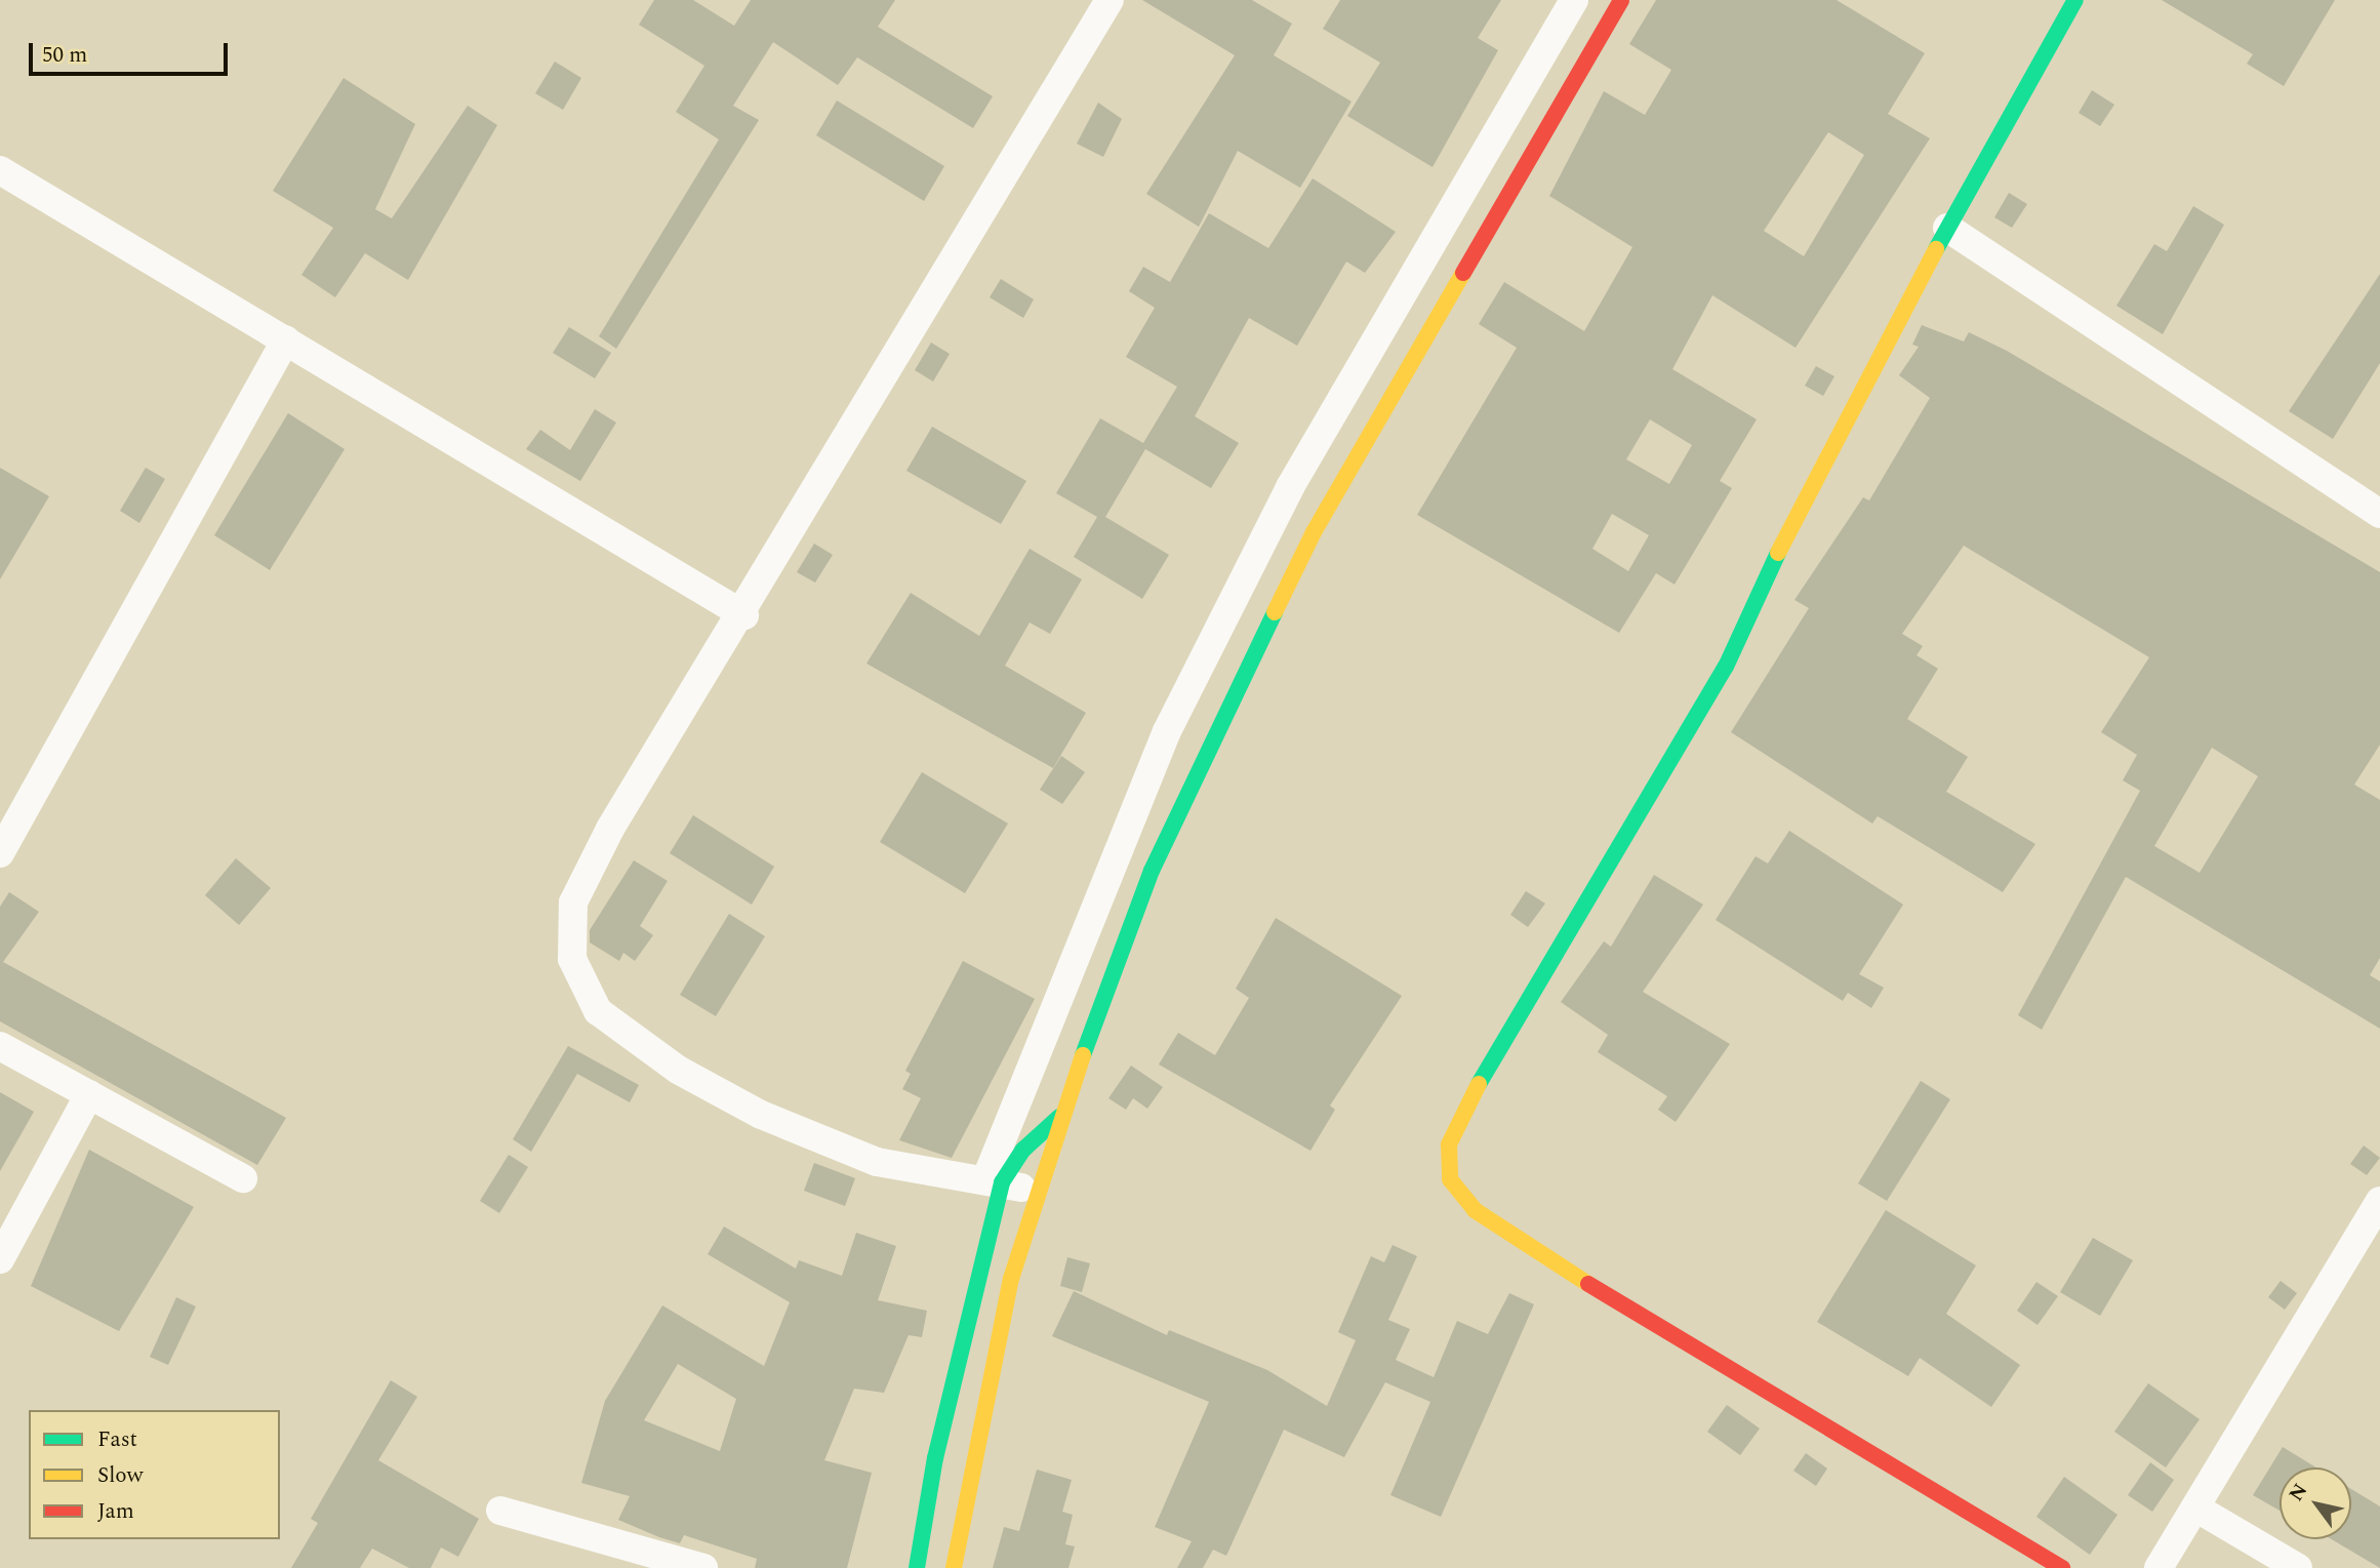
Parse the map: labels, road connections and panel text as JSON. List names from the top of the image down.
{
  "legend": ["Fast", "Slow", "Jam"],
  "scale_bar": "50 m",
  "north": "top left"
}
